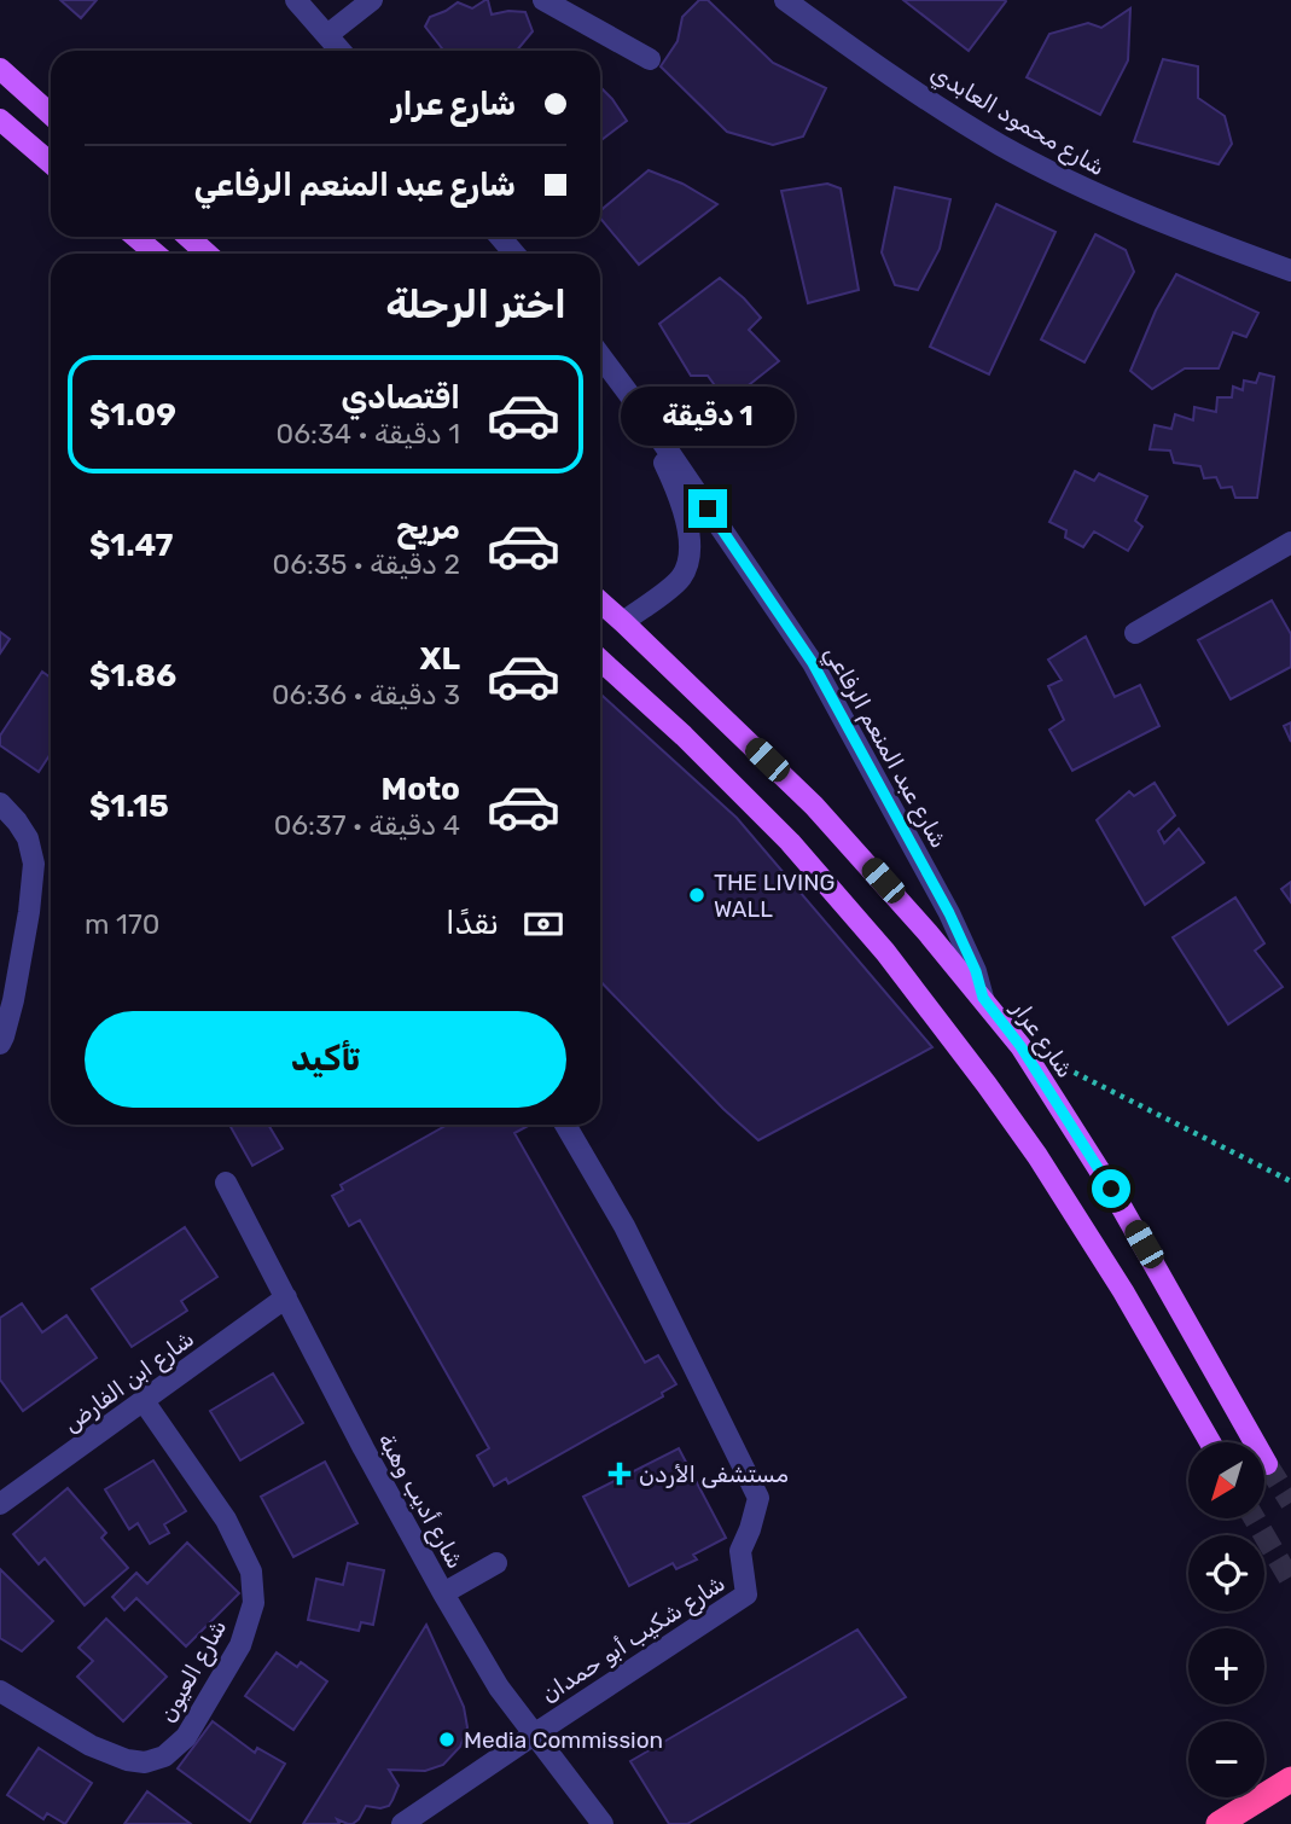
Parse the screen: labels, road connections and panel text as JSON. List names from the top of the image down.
{
  "streets": {
    "main road": ["شارع عرار"],
    "street": [
      "شارع محمود العابدي",
      "شارع عبد المنعم الرفاعي",
      "شارع ابن الفارض",
      "شارع أديب وهبة",
      "شارع شكيب أبو حمدان",
      "شارع العيون"
    ]
  },
  "crossings": [
    ["شارع عبد المنعم الرفاعي", "شارع عرار"],
    ["شارع ابن الفارض", "شارع أديب وهبة"],
    ["شارع ابن الفارض", "شارع العيون"],
    ["شارع أديب وهبة", "شارع شكيب أبو حمدان"]
  ],
  "places": {
    "other": ["THE LIVING WALL", "Media Commission"],
    "health": ["مستشفى الأردن"]
  },
  "north": "bottom left",
  "page": {
    "banner": ["شارع عرار", "شارع عبد المنعم الرفاعي"],
    "heading": "اختر الرحلة",
    "list": [
      {
        "name": "اقتصادي",
        "note": "1 دقيقة · 06:34",
        "value": "$1.09"
      },
      {
        "name": "مريح",
        "note": "2 دقيقة · 06:35",
        "value": "$1.47"
      },
      {
        "name": "XL",
        "note": "3 دقيقة · 06:36",
        "value": "$1.86"
      },
      {
        "name": "Moto",
        "note": "4 دقيقة · 06:37",
        "value": "$1.15"
      }
    ],
    "bubble": "1 دقيقة",
    "pay": ["نقدًا", "170 m"],
    "buttons": "تأكيد",
    "map_buttons": ["+", "−"]
  }
}
